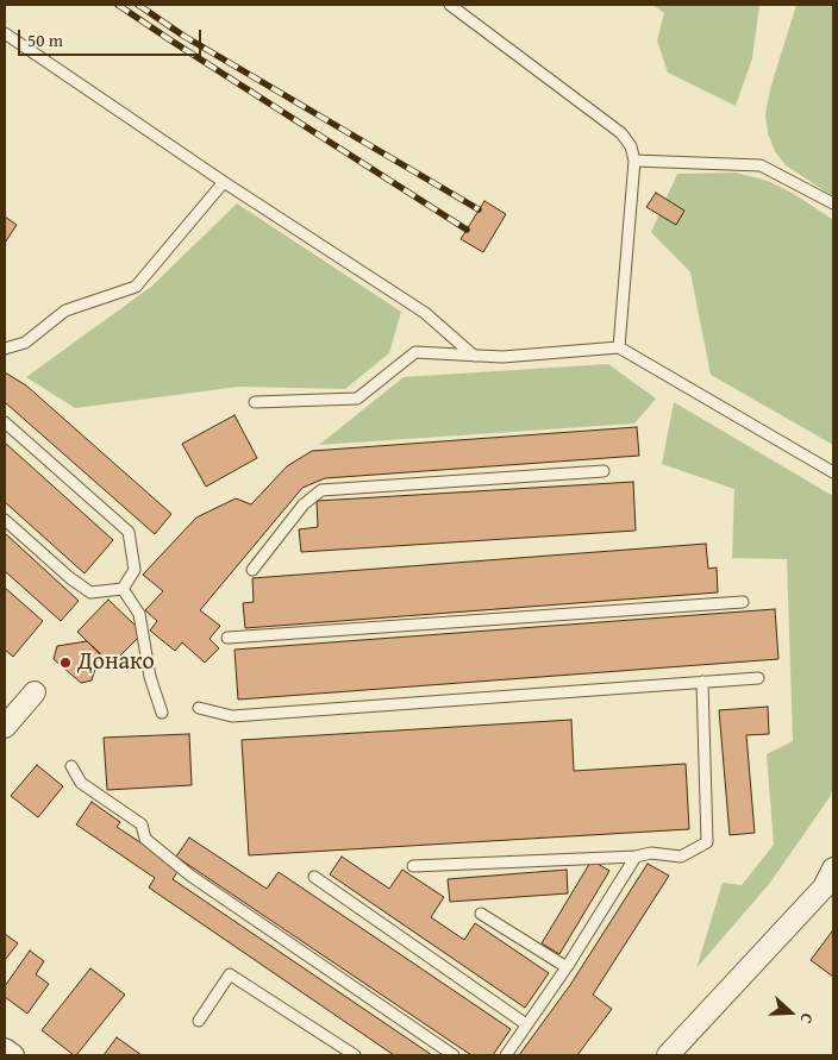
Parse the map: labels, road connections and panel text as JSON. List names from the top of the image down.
{
  "places": ["Донако"],
  "scale_bar": "50 m",
  "north": "right"
}
